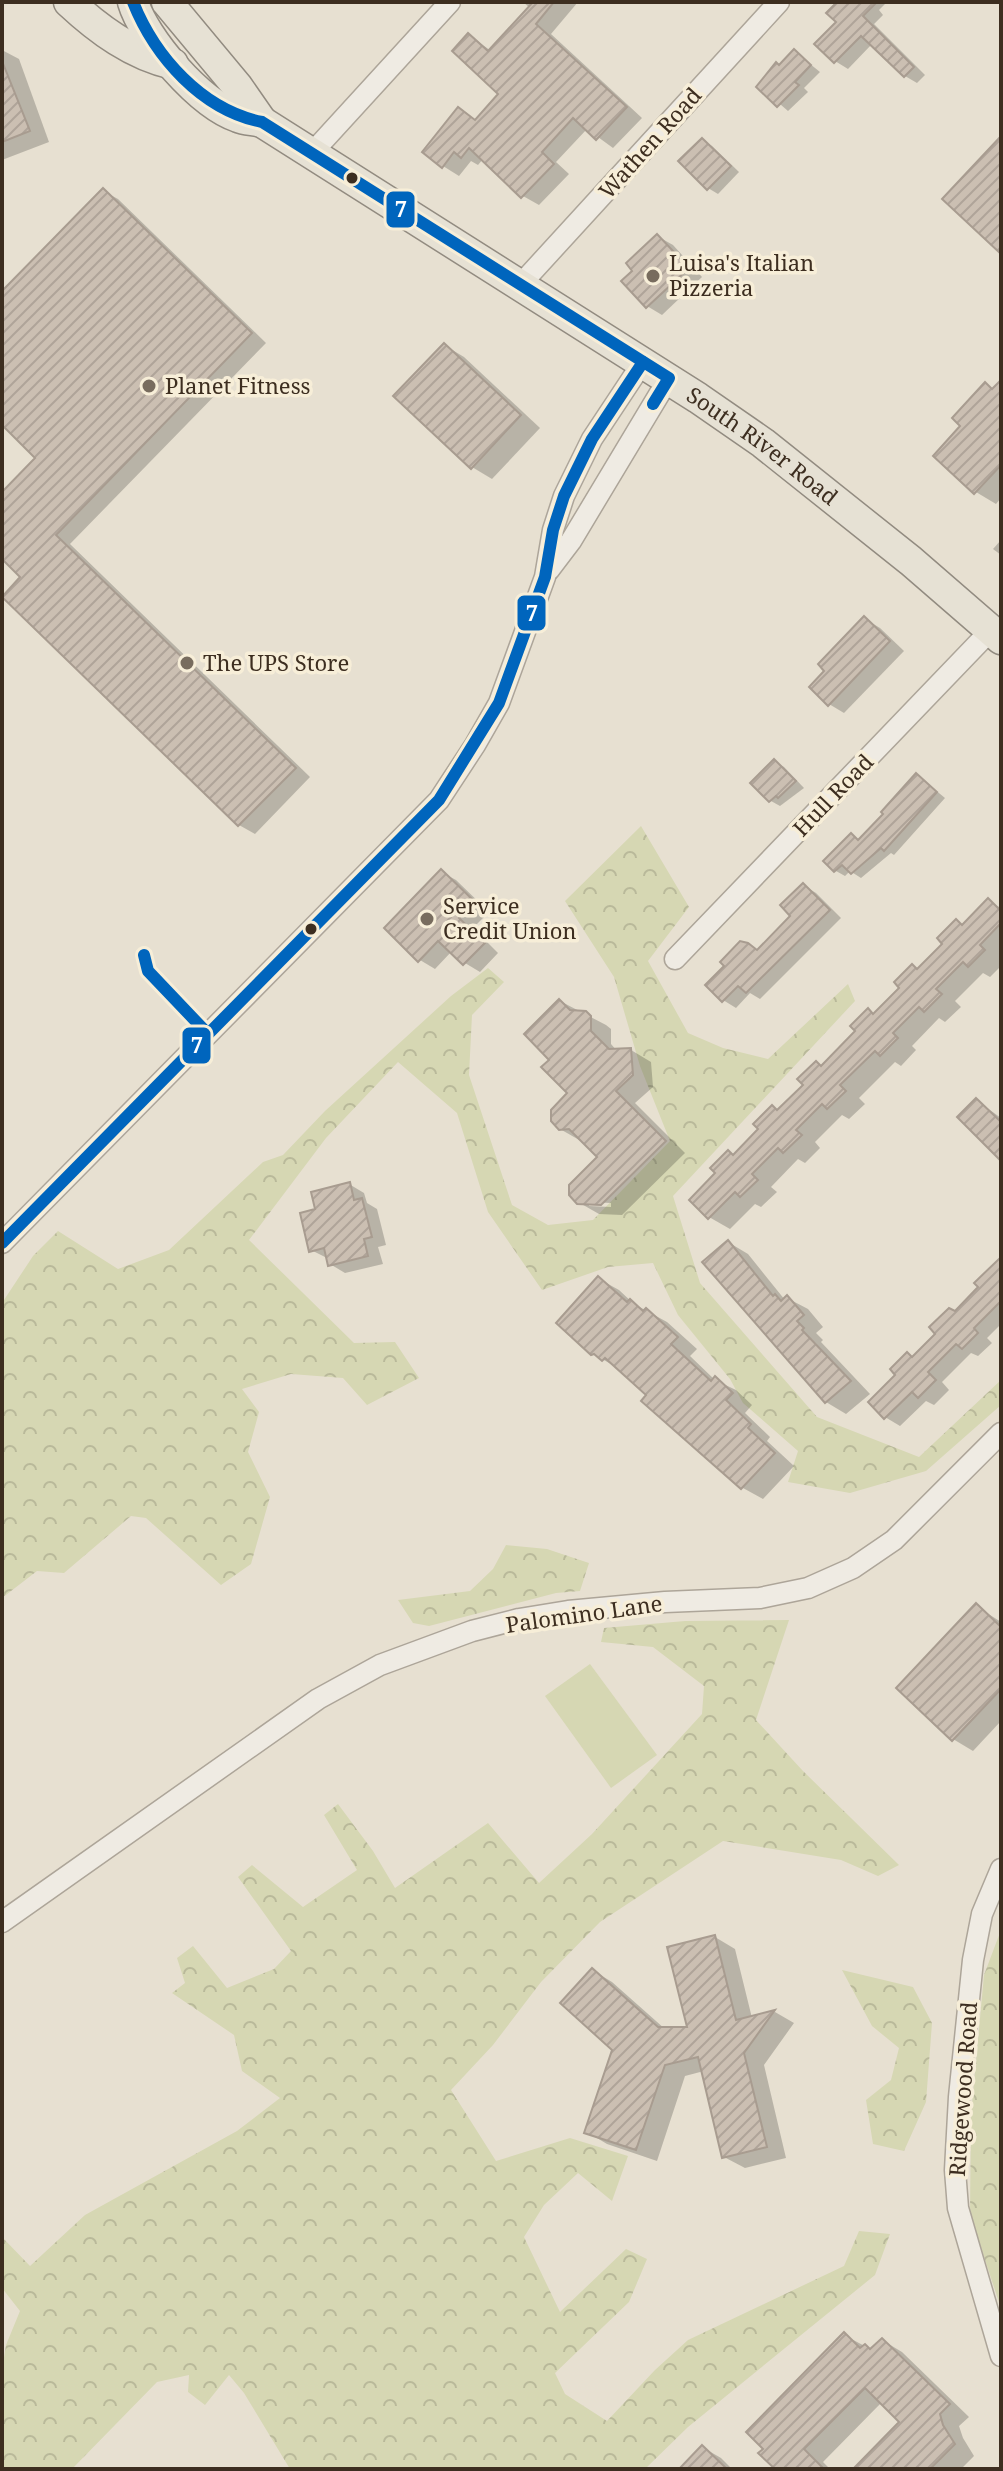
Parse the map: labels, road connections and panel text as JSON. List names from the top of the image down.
{
  "streets": {
    "main road": ["South River Road"],
    "street": [
      "Wathen Road",
      "Hull Road",
      "Palomino Lane",
      "Ridgewood Road"
    ]
  },
  "crossings": [
    ["Wathen Road", "South River Road"],
    ["South River Road", "Hull Road"]
  ],
  "places": [
    "Luisa's Italian Pizzeria",
    "Planet Fitness",
    "The UPS Store",
    "Service Credit Union"
  ],
  "lines": ["transit line 7"]
}
